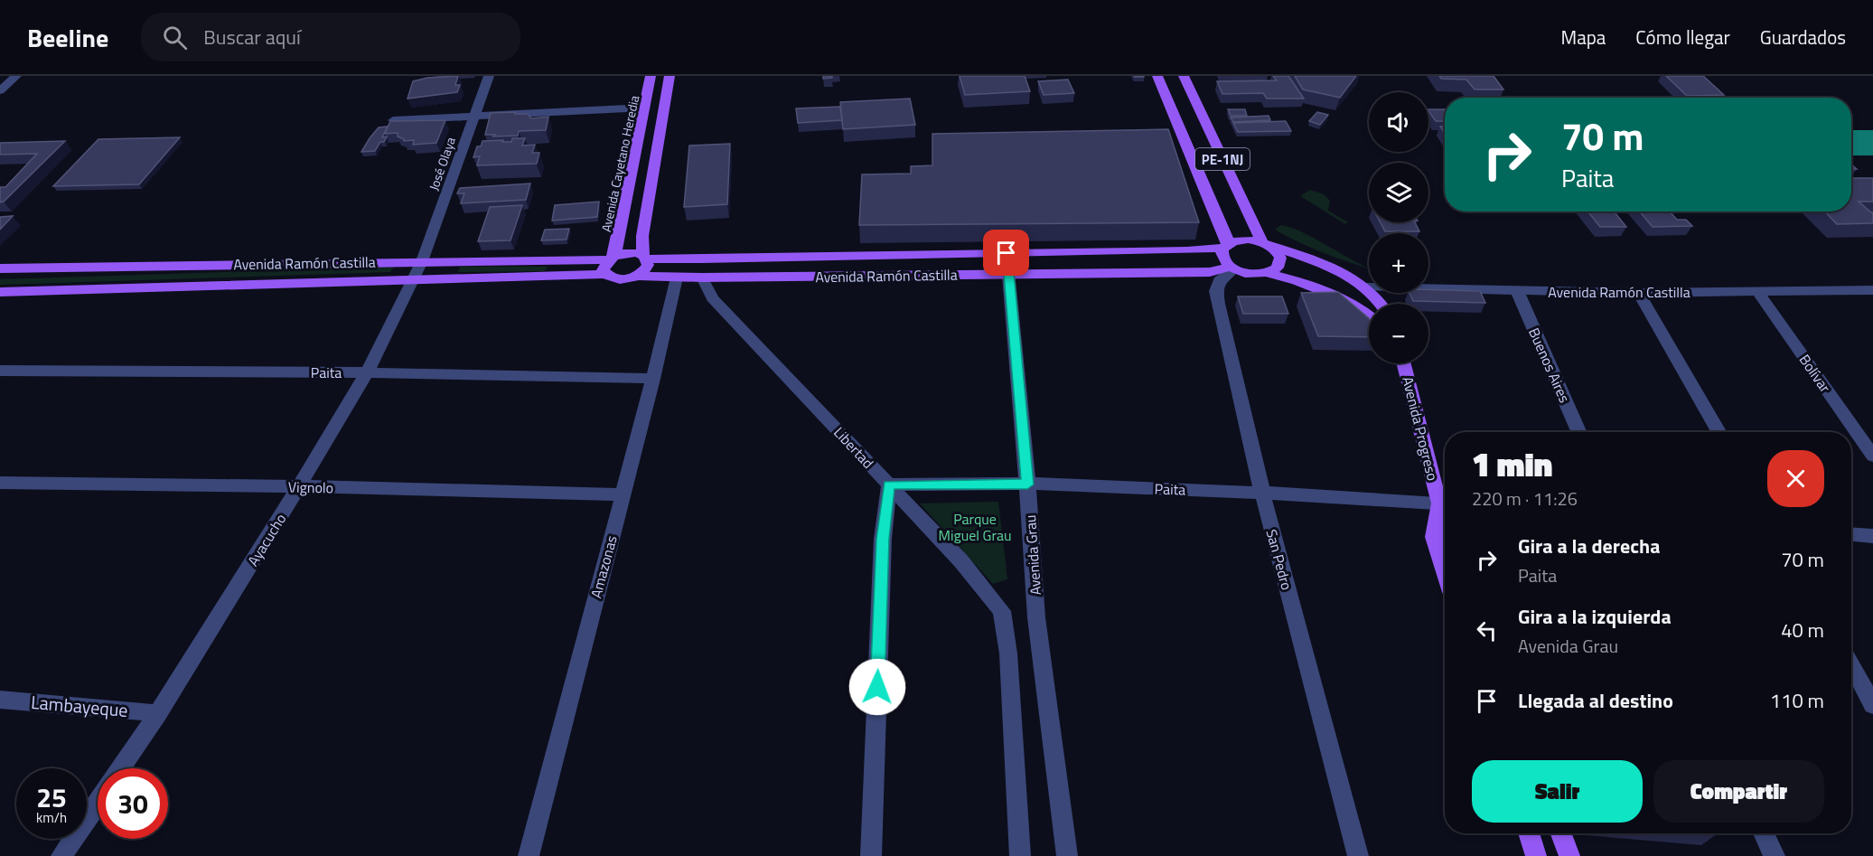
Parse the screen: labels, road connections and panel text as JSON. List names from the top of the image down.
{
  "streets": {
    "main road": [
      "PE-1NJ",
      "Avenida Cayetano Heredia",
      "Avenida Ramón Castilla",
      "Avenida Progreso"
    ],
    "street": [
      "José Olaya",
      "Buenos Aires",
      "Paita",
      "Bolívar",
      "Libertad",
      "Vignolo",
      "Ayacucho",
      "Avenida Grau",
      "San Pedro",
      "Amazonas",
      "Lambayeque"
    ]
  },
  "crossings": [
    ["PE-1NJ", "Avenida Ramón Castilla"],
    ["PE-1NJ", "San Pedro"],
    ["José Olaya", "Avenida Ramón Castilla"],
    ["José Olaya", "Ayacucho"],
    ["Avenida Cayetano Heredia", "Avenida Ramón Castilla"],
    ["Avenida Ramón Castilla", "Buenos Aires"],
    ["Avenida Ramón Castilla", "Bolívar"],
    ["Avenida Ramón Castilla", "Libertad"],
    ["Avenida Ramón Castilla", "Ayacucho"],
    ["Avenida Ramón Castilla", "Avenida Grau"],
    ["Avenida Ramón Castilla", "San Pedro"],
    ["Avenida Ramón Castilla", "Amazonas"],
    ["Paita", "Libertad"],
    ["Paita", "Ayacucho"],
    ["Paita", "Avenida Grau"],
    ["Paita", "San Pedro"],
    ["Paita", "Amazonas"],
    ["Vignolo", "Ayacucho"],
    ["Vignolo", "Amazonas"],
    ["Ayacucho", "Lambayeque"]
  ],
  "parks": ["Parque Miguel Grau"],
  "page": {
    "header": "Beeline",
    "search": "Buscar aquí",
    "nav": ["Mapa", "Cómo llegar", "Guardados"],
    "map_buttons": ["+", "−"],
    "turn": ["70 m", "Paita"],
    "heading": ["1 min", "220 m · 11:26"],
    "list": [
      {
        "name": "Gira a la derecha",
        "note": "Paita",
        "value": "70 m"
      },
      {
        "name": "Gira a la izquierda",
        "note": "Avenida Grau",
        "value": "40 m"
      },
      {
        "name": "Llegada al destino",
        "value": "110 m"
      }
    ],
    "buttons": ["Salir", "Compartir"],
    "speed": "25 km/h",
    "limit": "30"
  }
}
